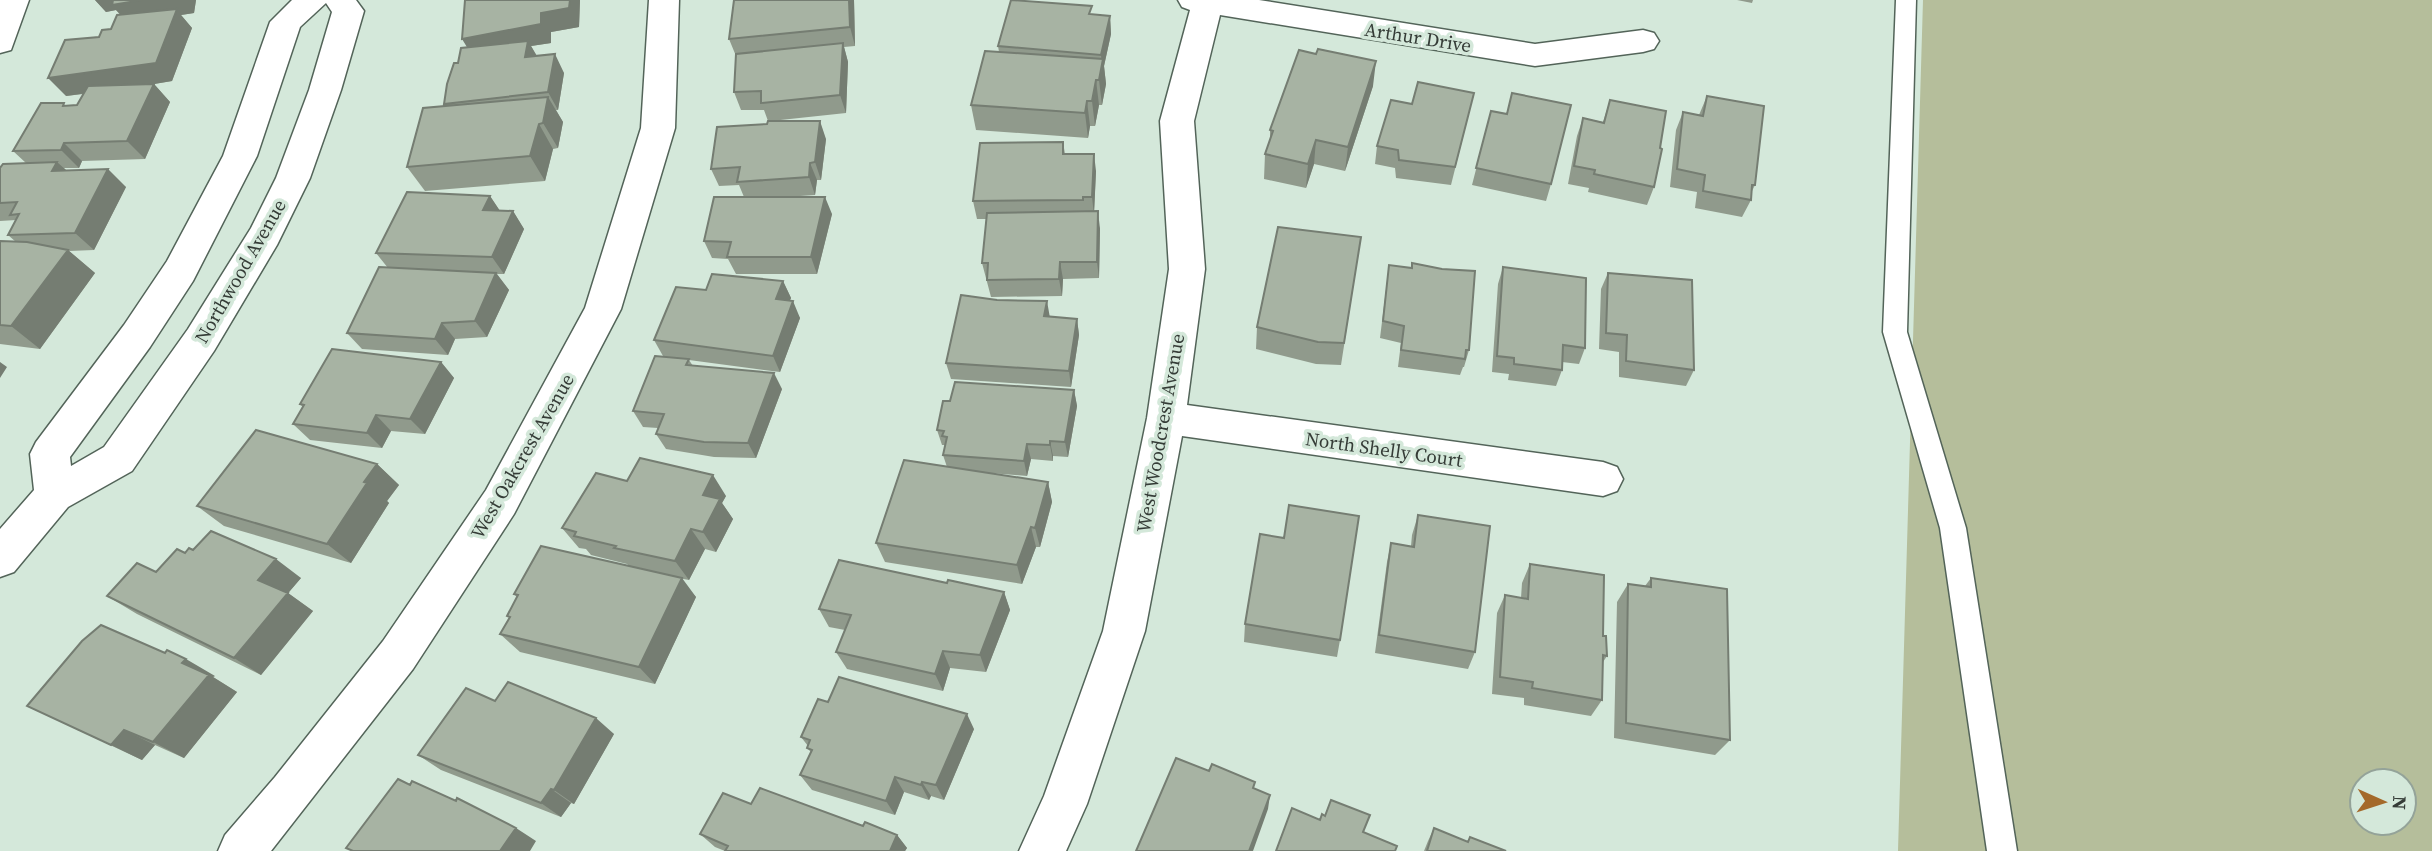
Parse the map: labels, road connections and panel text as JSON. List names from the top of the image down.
{
  "streets": {
    "street": [
      "Arthur Drive",
      "Northwood Avenue",
      "West Woodcrest Avenue",
      "North Shelly Court",
      "West Oakcrest Avenue"
    ]
  },
  "crossings": [
    ["Arthur Drive", "West Woodcrest Avenue"],
    ["West Woodcrest Avenue", "North Shelly Court"]
  ],
  "north": "right"
}
